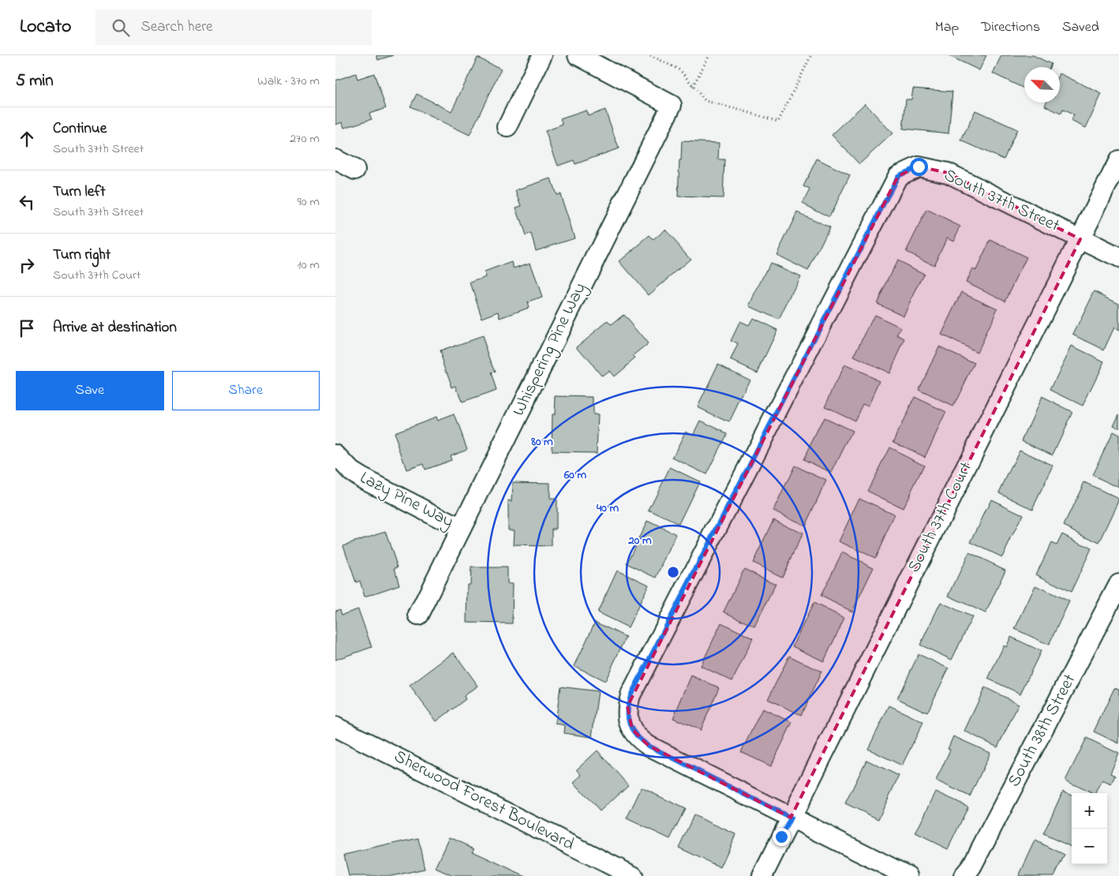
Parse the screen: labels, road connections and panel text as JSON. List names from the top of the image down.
{
  "streets": {
    "street": [
      "South 37th Street",
      "Whispering Pine Way",
      "Lazy Pine Way",
      "South 37th Court",
      "South 38th Street",
      "Sherwood Forest Boulevard"
    ]
  },
  "crossings": [
    ["South 37th Street", "South 37th Court"],
    ["Whispering Pine Way", "Lazy Pine Way"]
  ],
  "north": "top left",
  "page": {
    "header": "Locato",
    "search": "Search here",
    "nav": ["Map", "Directions", "Saved"],
    "heading": ["5 min", "Walk · 370 m"],
    "list": [
      ["Continue", "South 37th Street", "270 m"],
      ["Turn left", "South 37th Street", "90 m"],
      ["Turn right", "South 37th Court", "10 m"],
      "Arrive at destination"
    ],
    "buttons": ["Save", "Share"],
    "map_buttons": ["+", "−"]
  },
  "rings": [
    "80 m",
    "60 m",
    "40 m",
    "20 m"
  ]
}
